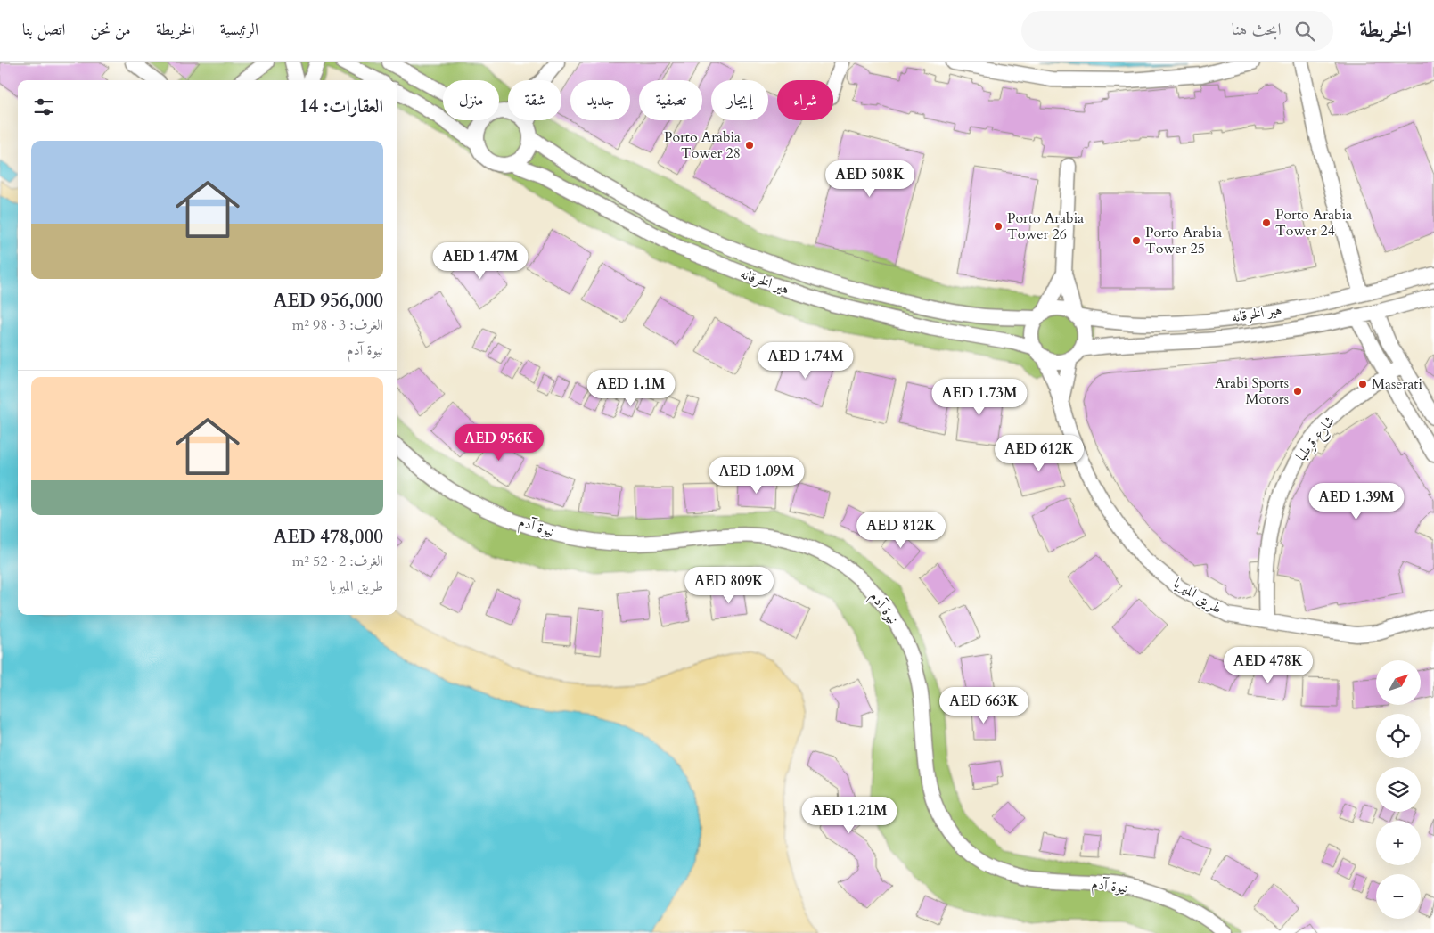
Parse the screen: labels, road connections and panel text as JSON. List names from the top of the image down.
{
  "streets": {
    "street": [
      "هير الخرقانه",
      "شارع قرطبا",
      "نيوة آدم",
      "طريق الميريا"
    ]
  },
  "crossings": [
    ["هير الخرقانه", "طريق الميريا"],
    ["شارع قرطبا", "طريق الميريا"]
  ],
  "places": [
    "Porto Arabia Tower 28",
    "Porto Arabia Tower 24",
    "Porto Arabia Tower 26",
    "Porto Arabia Tower 25",
    "Maserati",
    "Arabi Sports Motors"
  ],
  "north": "top right",
  "page": {
    "header": "الخريطة",
    "search": "ابحث هنا",
    "nav": [
      "الرئيسية",
      "الخريطة",
      "من نحن",
      "اتصل بنا"
    ],
    "chip": [
      "شراء",
      "إيجار",
      "تصفية",
      "جديد",
      "شقة",
      "منزل"
    ],
    "heading": "العقارات: 14",
    "list": [
      {
        "name": "AED 956,000",
        "note": "الغرف: 3 · 98 m² · نيوة آدم"
      },
      {
        "name": "AED 478,000",
        "note": "الغرف: 2 · 52 m² · طريق الميريا"
      }
    ],
    "price": [
      "AED 508K",
      "AED 1.47M",
      "AED 1.74M",
      "AED 1.1M",
      "AED 1.73M",
      "AED 956K",
      "AED 612K",
      "AED 1.09M",
      "AED 1.39M",
      "AED 812K",
      "AED 809K",
      "AED 478K",
      "AED 663K",
      "AED 1.21M"
    ],
    "map_buttons": ["+", "−"]
  }
}
